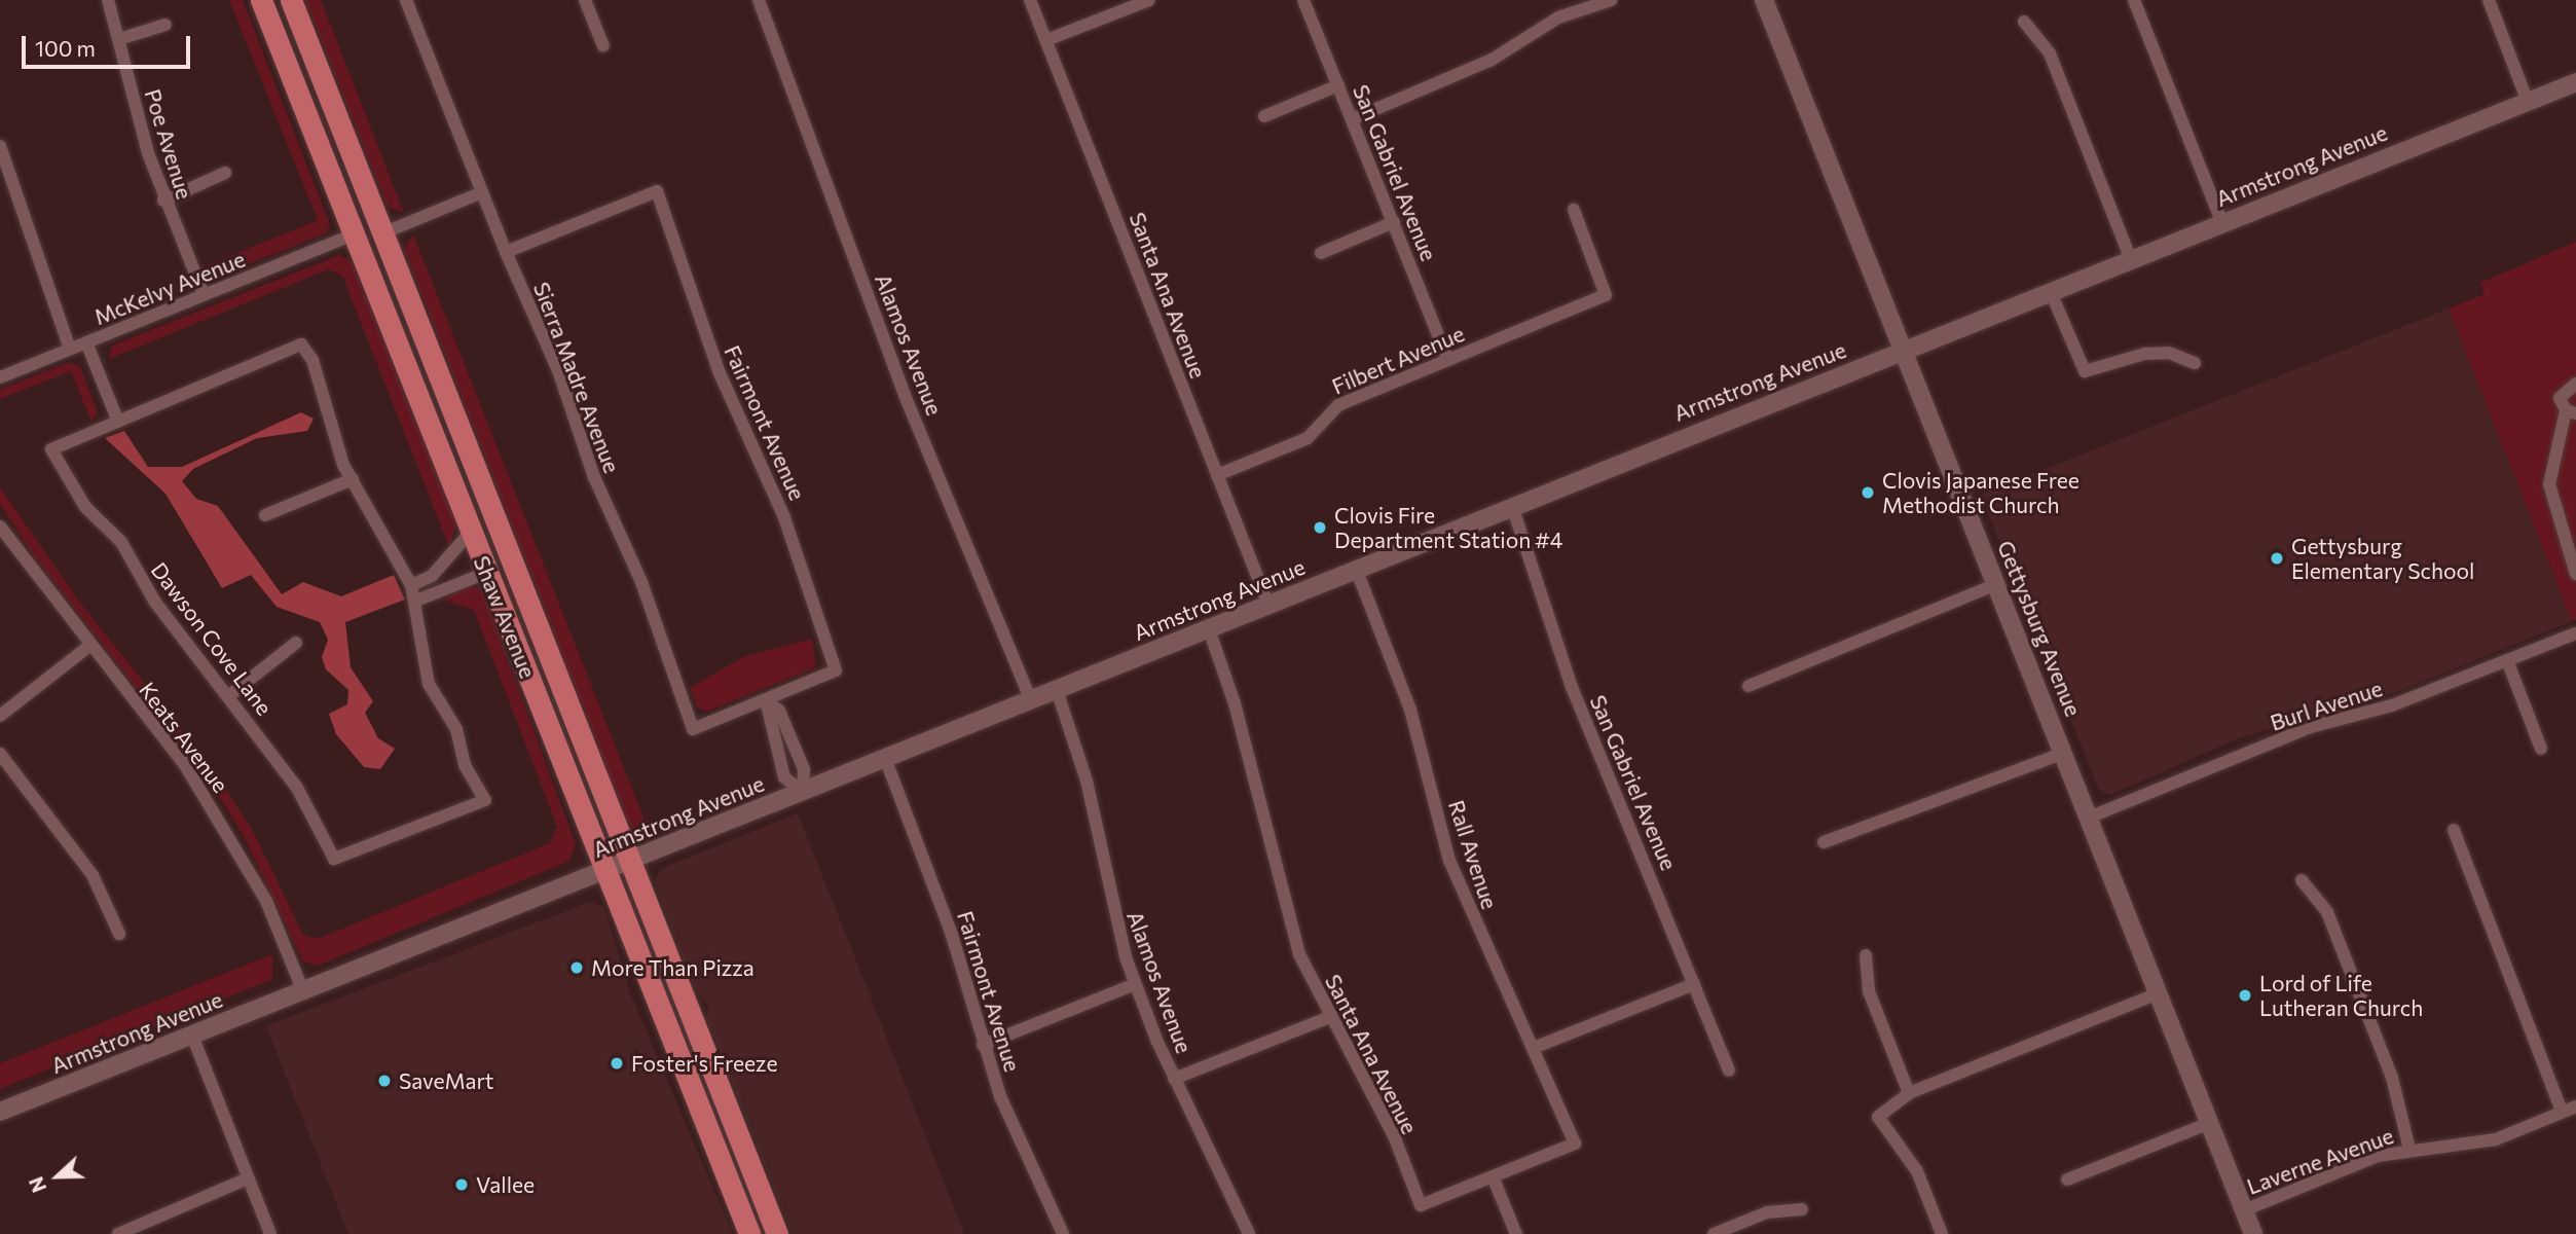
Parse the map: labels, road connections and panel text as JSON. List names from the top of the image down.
{
  "streets": {
    "main road": ["Shaw Avenue"],
    "street": [
      "Poe Avenue",
      "Armstrong Avenue",
      "San Gabriel Avenue",
      "McKelvy Avenue",
      "Santa Ana Avenue",
      "Alamos Avenue",
      "Filbert Avenue",
      "Sierra Madre Avenue",
      "Fairmont Avenue",
      "Gettysburg Avenue",
      "Dawson Cove Lane",
      "Burl Avenue",
      "Keats Avenue",
      "Rall Avenue",
      "Laverne Avenue"
    ]
  },
  "crossings": [
    ["Poe Avenue", "McKelvy Avenue"],
    ["Armstrong Avenue", "San Gabriel Avenue"],
    ["Armstrong Avenue", "Santa Ana Avenue"],
    ["Armstrong Avenue", "Alamos Avenue"],
    ["Armstrong Avenue", "Fairmont Avenue"],
    ["Armstrong Avenue", "Shaw Avenue"],
    ["Armstrong Avenue", "Gettysburg Avenue"],
    ["Armstrong Avenue", "Keats Avenue"],
    ["Armstrong Avenue", "Rall Avenue"],
    ["San Gabriel Avenue", "Filbert Avenue"],
    ["McKelvy Avenue", "Shaw Avenue"],
    ["Santa Ana Avenue", "Filbert Avenue"],
    ["Santa Ana Avenue", "Rall Avenue"],
    ["Sierra Madre Avenue", "Fairmont Avenue"],
    ["Gettysburg Avenue", "Burl Avenue"],
    ["Gettysburg Avenue", "Laverne Avenue"]
  ],
  "places": [
    "Clovis Japanese Free Methodist Church",
    "Clovis Fire Department Station #4",
    "Gettysburg Elementary School",
    "More Than Pizza",
    "Lord of Life Lutheran Church",
    "Foster's Freeze",
    "SaveMart",
    "Vallee"
  ],
  "scale_bar": "100 m",
  "north": "left"
}
